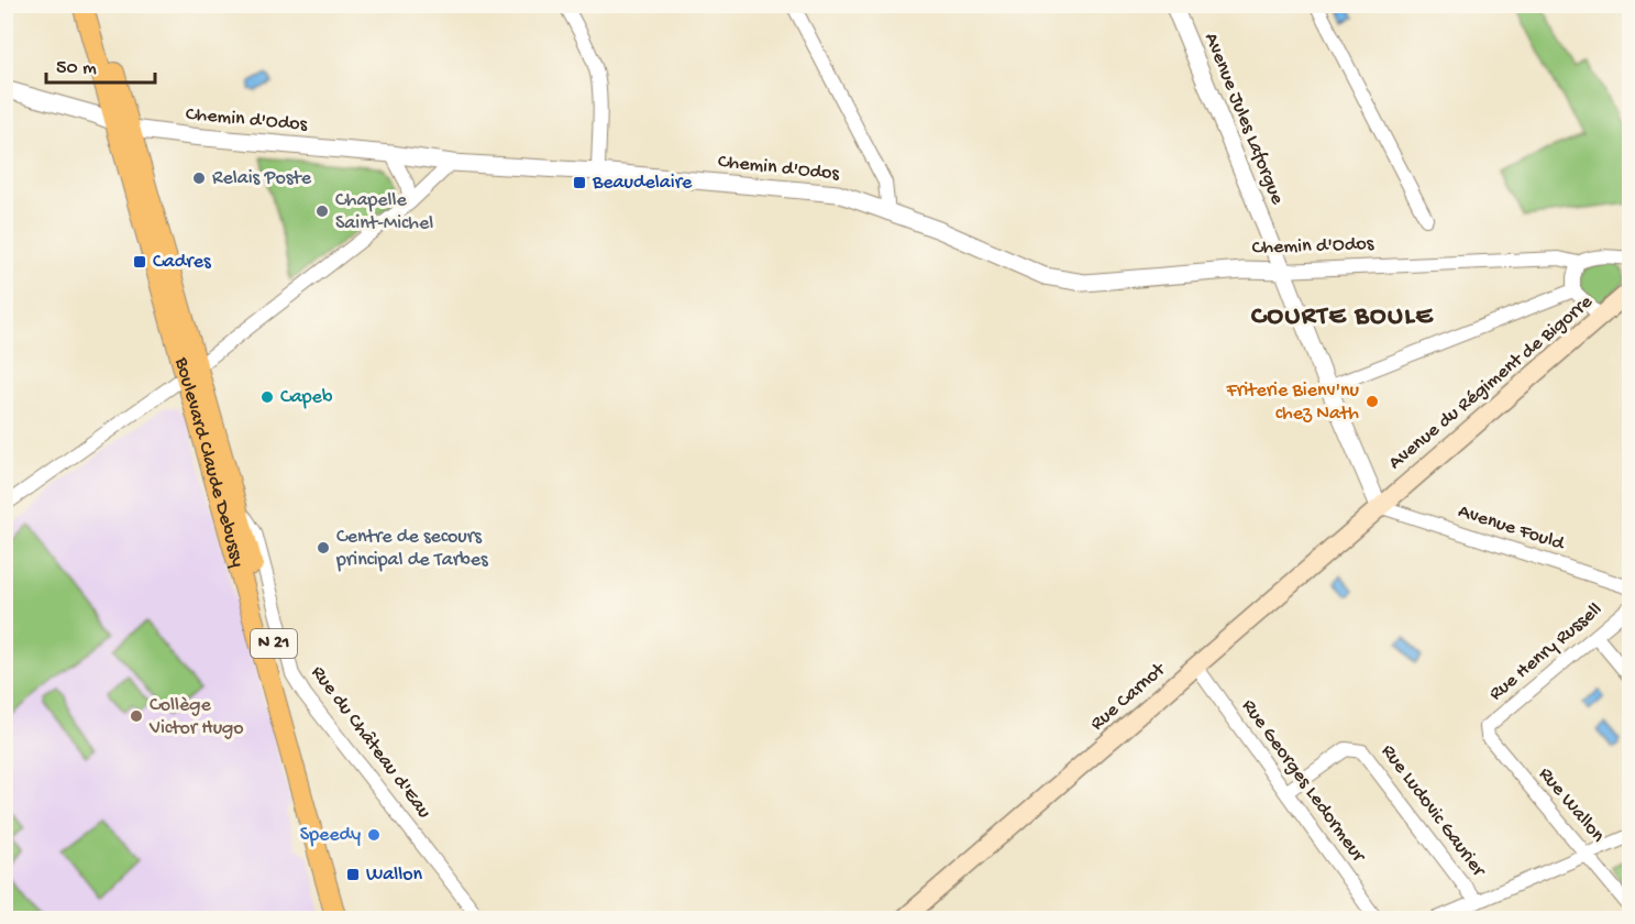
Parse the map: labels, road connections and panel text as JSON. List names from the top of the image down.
{
  "streets": {
    "main road": [
      "Avenue du Régiment de Bigorre",
      "Boulevard Claude Debussy",
      "N 21",
      "Rue Carnot"
    ],
    "street": [
      "Avenue Jules Laforgue",
      "Chemin d'Odos",
      "Avenue Fould",
      "Rue Henry Russell",
      "Rue du Château d'Eau",
      "Rue Georges Ledormeur",
      "Rue Wallon",
      "Rue Ludovic Gaurier"
    ]
  },
  "crossings": [
    ["Avenue Jules Laforgue", "Chemin d'Odos"],
    ["Avenue Jules Laforgue", "Avenue du Régiment de Bigorre"],
    ["Avenue Jules Laforgue", "Avenue Fould"],
    ["Avenue Jules Laforgue", "Rue Carnot"],
    ["Chemin d'Odos", "Boulevard Claude Debussy"],
    ["Avenue du Régiment de Bigorre", "Avenue Fould"],
    ["Avenue du Régiment de Bigorre", "Rue Carnot"],
    ["Boulevard Claude Debussy", "Rue du Château d'Eau"],
    ["Avenue Fould", "Rue Carnot"],
    ["Rue Henry Russell", "Rue Wallon"],
    ["Rue Carnot", "Rue Georges Ledormeur"],
    ["Rue Georges Ledormeur", "Rue Ludovic Gaurier"]
  ],
  "districts": ["COURTE BOULE"],
  "places": {
    "other": [
      "Relais Poste",
      "Chapelle Saint-Michel",
      "Capeb",
      "Friterie Bienv'nu chez Nath",
      "Centre de secours principal de Tarbes",
      "Collège Victor Hugo",
      "Speedy"
    ],
    "transit": ["Beaudelaire", "Cadres", "Wallon"]
  },
  "scale_bar": "50 m"
}
